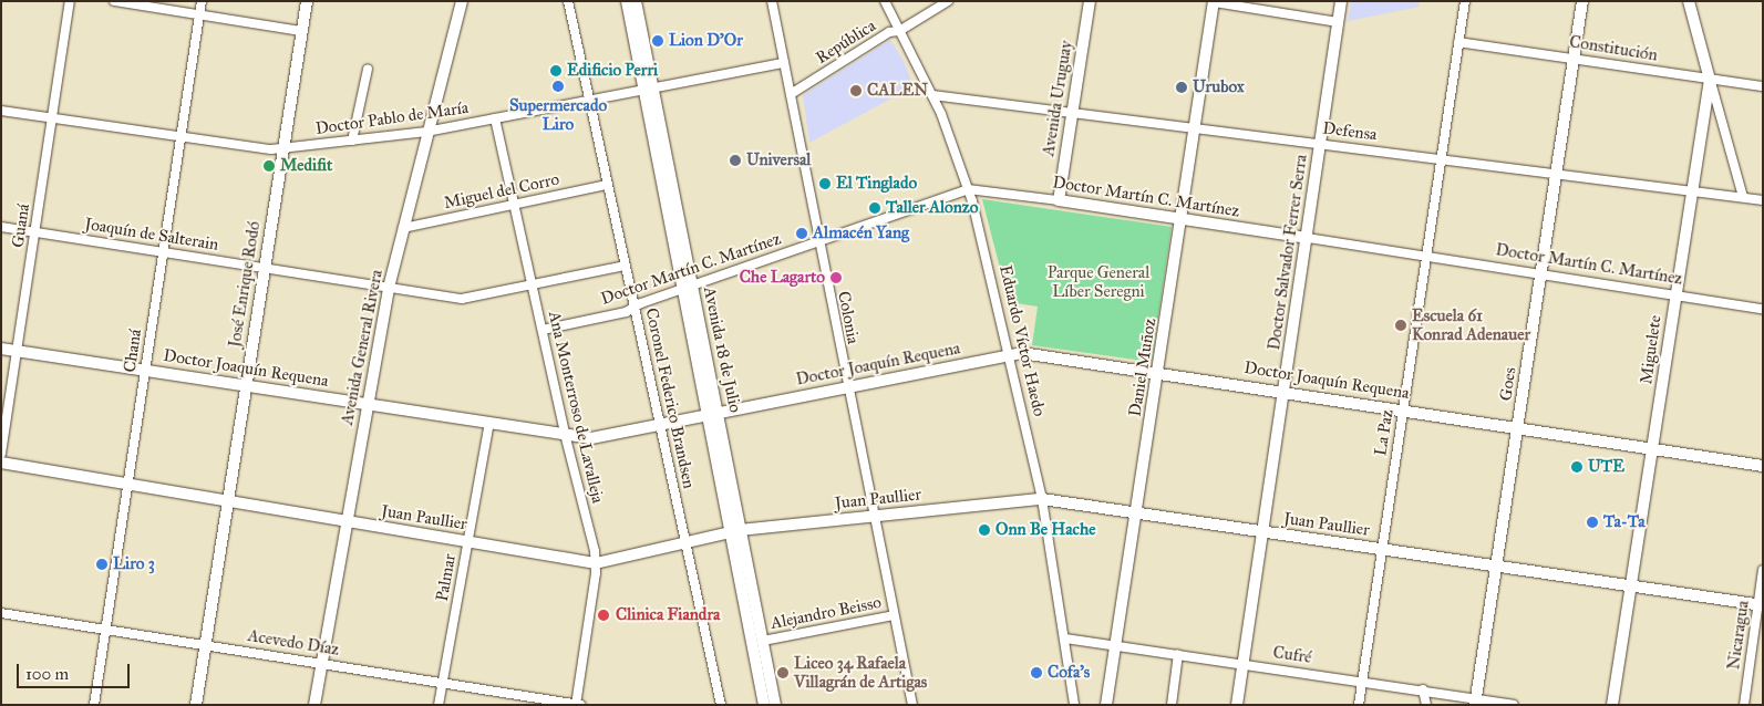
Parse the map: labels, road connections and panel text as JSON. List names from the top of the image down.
{
  "streets": {
    "street": [
      "República",
      "Constitución",
      "Avenida Uruguay",
      "Doctor Pablo de María",
      "Defensa",
      "Miguel del Corro",
      "Doctor Martín C. Martínez",
      "Guaná",
      "Joaquín de Salterain",
      "Doctor Salvador Ferrer Serra",
      "José Enrique Rodó",
      "Colonia",
      "Eduardo Víctor Haedo",
      "Avenida General Rivera",
      "Avenida 18 de Julio",
      "Miguelete",
      "Chaná",
      "Doctor Joaquín Requena",
      "Daniel Muñoz",
      "Goes",
      "Coronel Federico Brandsen",
      "Ana Monterroso de Lavalleja",
      "La Paz",
      "Juan Paullier",
      "Palmar",
      "Alejandro Beisso",
      "Nicaragua",
      "Acevedo Díaz",
      "Cufré"
    ]
  },
  "crossings": [
    ["República", "Colonia"],
    ["República", "Eduardo Víctor Haedo"],
    ["Constitución", "Miguelete"],
    ["Constitución", "Goes"],
    ["Constitución", "La Paz"],
    ["Avenida Uruguay", "Defensa"],
    ["Avenida Uruguay", "Doctor Martín C. Martínez"],
    ["Doctor Pablo de María", "Guaná"],
    ["Doctor Pablo de María", "José Enrique Rodó"],
    ["Doctor Pablo de María", "Colonia"],
    ["Doctor Pablo de María", "Avenida General Rivera"],
    ["Doctor Pablo de María", "Avenida 18 de Julio"],
    ["Doctor Pablo de María", "Chaná"],
    ["Doctor Pablo de María", "Coronel Federico Brandsen"],
    ["Doctor Pablo de María", "Ana Monterroso de Lavalleja"],
    ["Defensa", "Doctor Salvador Ferrer Serra"],
    ["Defensa", "Eduardo Víctor Haedo"],
    ["Defensa", "Miguelete"],
    ["Defensa", "Daniel Muñoz"],
    ["Defensa", "Goes"],
    ["Defensa", "La Paz"],
    ["Miguel del Corro", "Avenida General Rivera"],
    ["Miguel del Corro", "Coronel Federico Brandsen"],
    ["Miguel del Corro", "Ana Monterroso de Lavalleja"],
    ["Doctor Martín C. Martínez", "Doctor Salvador Ferrer Serra"],
    ["Doctor Martín C. Martínez", "Colonia"],
    ["Doctor Martín C. Martínez", "Eduardo Víctor Haedo"],
    ["Doctor Martín C. Martínez", "Avenida 18 de Julio"],
    ["Doctor Martín C. Martínez", "Miguelete"],
    ["Doctor Martín C. Martínez", "Daniel Muñoz"],
    ["Doctor Martín C. Martínez", "Goes"],
    ["Doctor Martín C. Martínez", "Coronel Federico Brandsen"],
    ["Doctor Martín C. Martínez", "Ana Monterroso de Lavalleja"],
    ["Doctor Martín C. Martínez", "La Paz"],
    ["Guaná", "Joaquín de Salterain"],
    ["Guaná", "Doctor Joaquín Requena"],
    ["Joaquín de Salterain", "José Enrique Rodó"],
    ["Joaquín de Salterain", "Avenida General Rivera"],
    ["Joaquín de Salterain", "Chaná"],
    ["Joaquín de Salterain", "Coronel Federico Brandsen"],
    ["Joaquín de Salterain", "Ana Monterroso de Lavalleja"],
    ["Doctor Salvador Ferrer Serra", "Doctor Joaquín Requena"],
    ["Doctor Salvador Ferrer Serra", "Juan Paullier"],
    ["Doctor Salvador Ferrer Serra", "Cufré"],
    ["José Enrique Rodó", "Doctor Joaquín Requena"],
    ["José Enrique Rodó", "Juan Paullier"],
    ["José Enrique Rodó", "Acevedo Díaz"],
    ["Colonia", "Doctor Joaquín Requena"],
    ["Colonia", "Juan Paullier"],
    ["Colonia", "Alejandro Beisso"],
    ["Eduardo Víctor Haedo", "Doctor Joaquín Requena"],
    ["Eduardo Víctor Haedo", "Juan Paullier"],
    ["Eduardo Víctor Haedo", "Cufré"],
    ["Avenida General Rivera", "Doctor Joaquín Requena"],
    ["Avenida General Rivera", "Juan Paullier"],
    ["Avenida General Rivera", "Acevedo Díaz"],
    ["Avenida 18 de Julio", "Doctor Joaquín Requena"],
    ["Avenida 18 de Julio", "Juan Paullier"],
    ["Avenida 18 de Julio", "Alejandro Beisso"],
    ["Miguelete", "Doctor Joaquín Requena"],
    ["Miguelete", "Juan Paullier"],
    ["Chaná", "Doctor Joaquín Requena"],
    ["Chaná", "Juan Paullier"],
    ["Chaná", "Acevedo Díaz"],
    ["Doctor Joaquín Requena", "Daniel Muñoz"],
    ["Doctor Joaquín Requena", "Goes"],
    ["Doctor Joaquín Requena", "Coronel Federico Brandsen"],
    ["Doctor Joaquín Requena", "Ana Monterroso de Lavalleja"],
    ["Doctor Joaquín Requena", "La Paz"],
    ["Doctor Joaquín Requena", "Palmar"],
    ["Daniel Muñoz", "Juan Paullier"],
    ["Daniel Muñoz", "Cufré"],
    ["Goes", "Juan Paullier"],
    ["Goes", "Cufré"],
    ["Coronel Federico Brandsen", "Juan Paullier"],
    ["Ana Monterroso de Lavalleja", "Juan Paullier"],
    ["Ana Monterroso de Lavalleja", "Acevedo Díaz"],
    ["La Paz", "Juan Paullier"],
    ["La Paz", "Cufré"],
    ["Juan Paullier", "Palmar"],
    ["Juan Paullier", "Nicaragua"],
    ["Palmar", "Acevedo Díaz"]
  ],
  "parks": ["Parque General Líber Seregni"],
  "places": [
    "Lion D'Or",
    "Edificio Perri",
    "Supermercado Liro",
    "Urubox",
    "CALEN",
    "Universal",
    "Medifit",
    "El Tinglado",
    "Taller Alonzo",
    "Almacén Yang",
    "Che Lagarto",
    "Escuela 61 Konrad Adenauer",
    "UTE",
    "Ta-Ta",
    "Onn Be Hache",
    "Liro 3",
    "Clinica Fiandra",
    "Liceo 34 Rafaela Villagrán de Artigas",
    "Cofa's"
  ],
  "scale_bar": "100 m"
}
